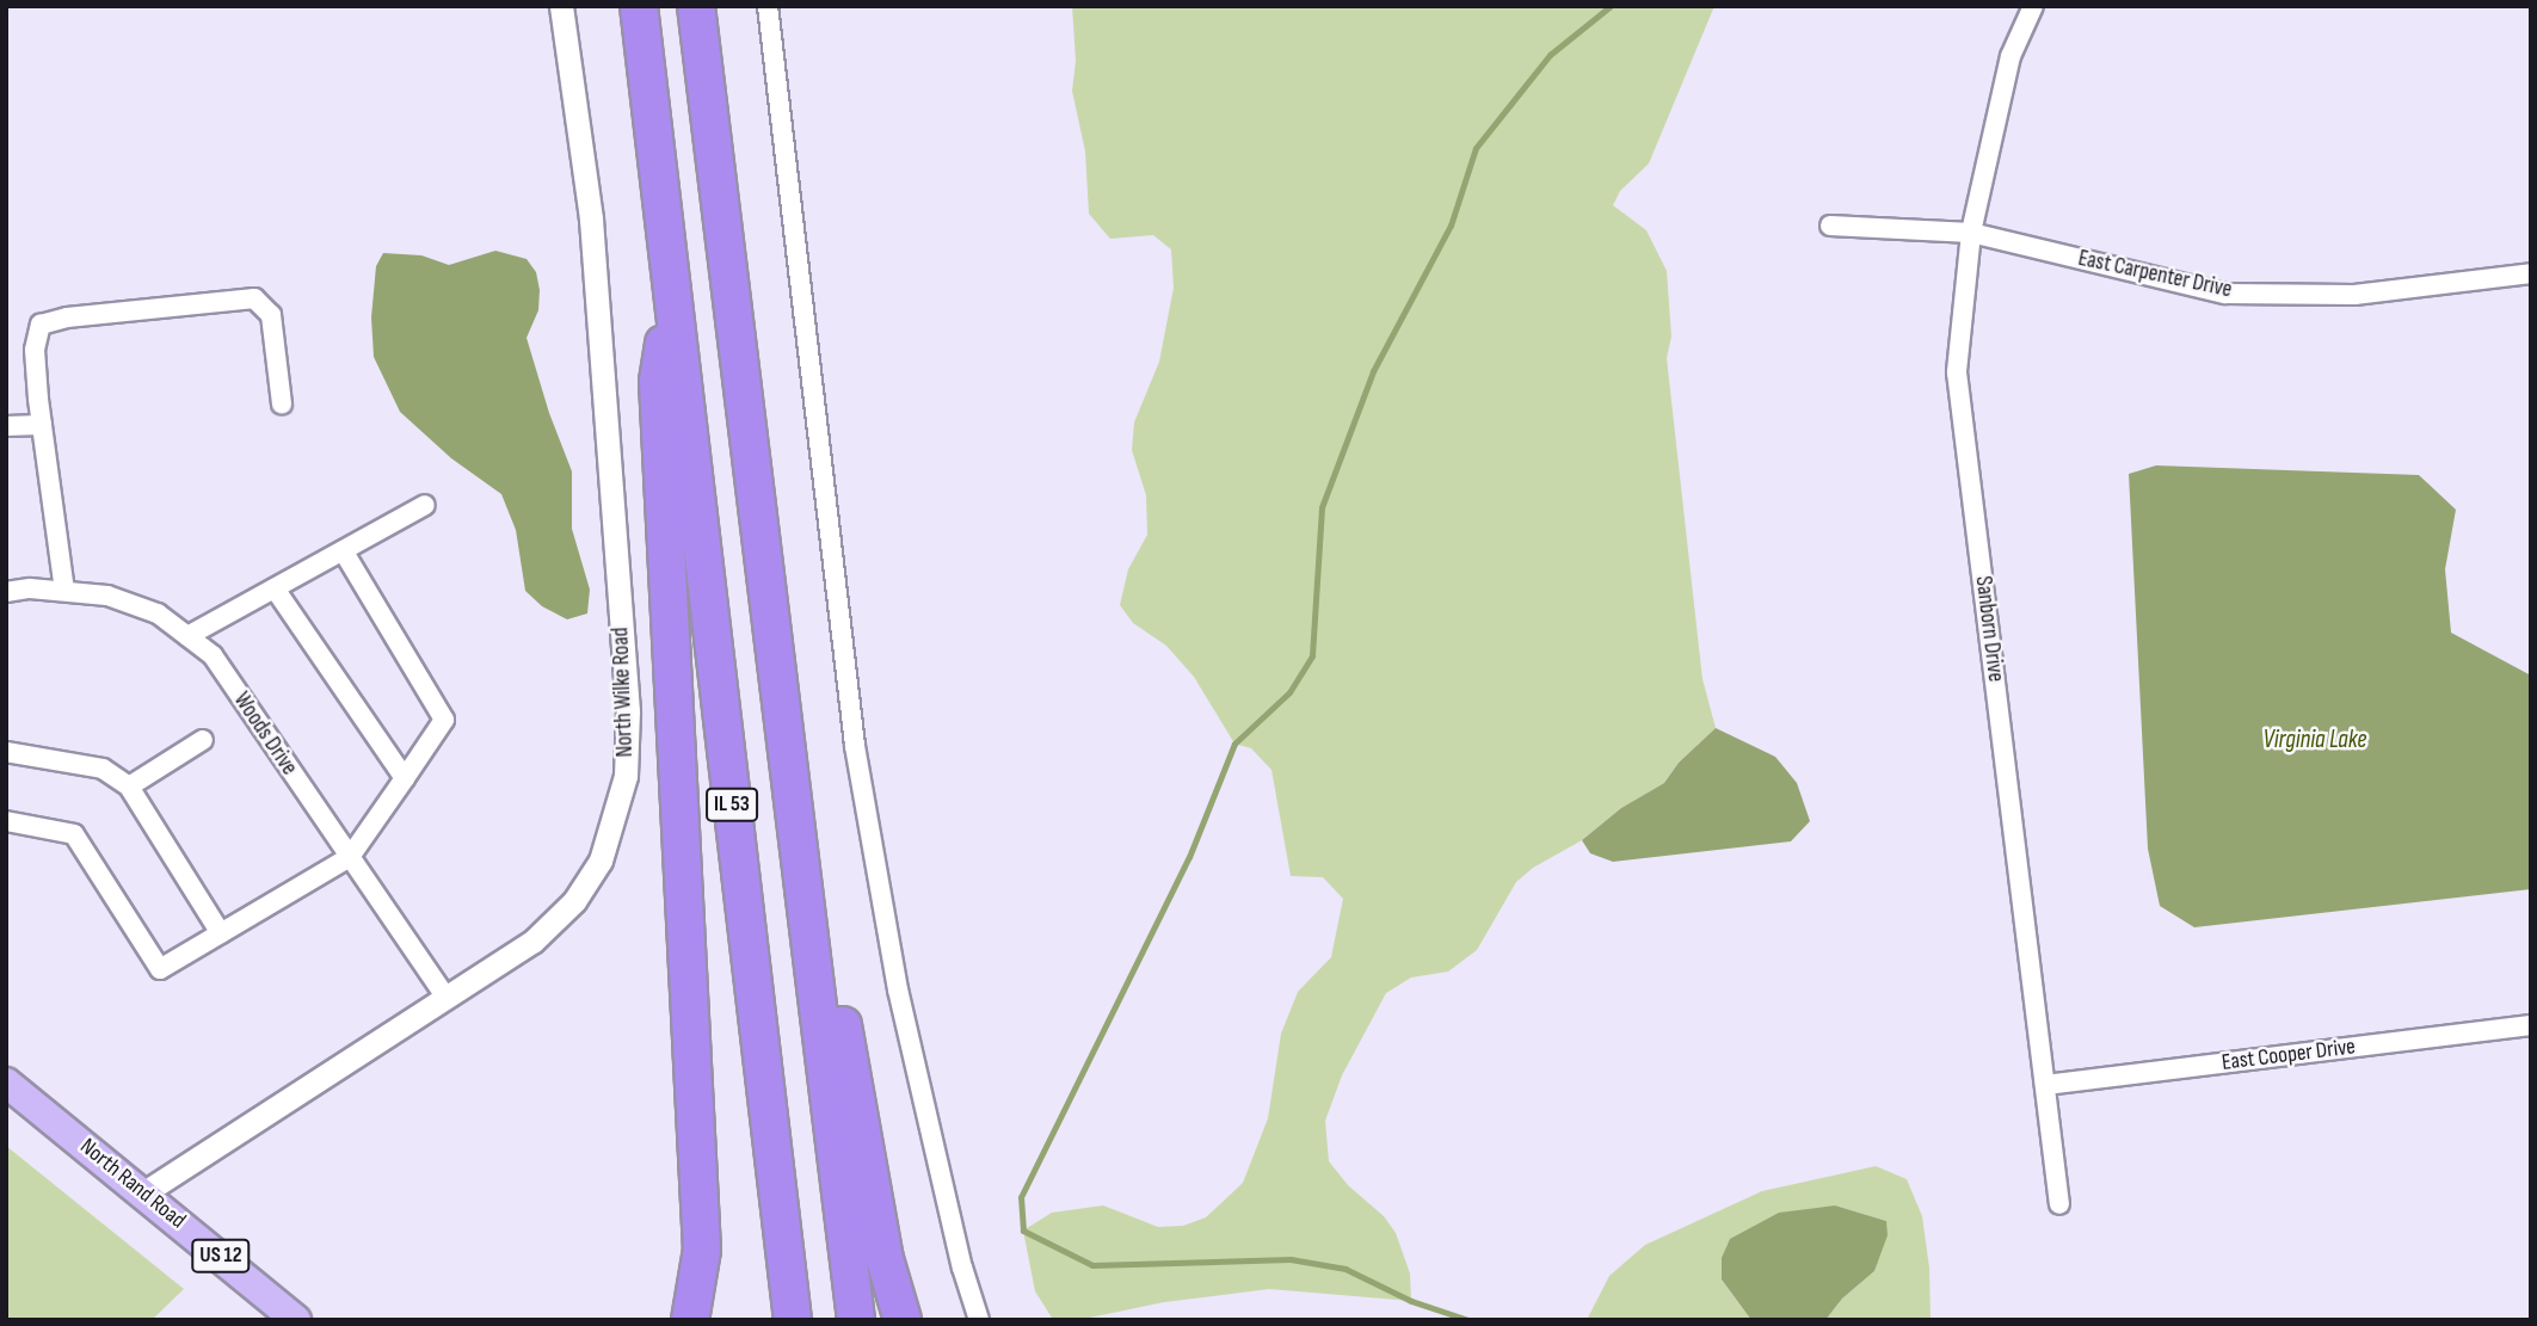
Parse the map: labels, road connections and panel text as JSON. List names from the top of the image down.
{
  "streets": {
    "highway": ["IL 53"],
    "main road": ["North Rand Road", "US 12"],
    "street": [
      "East Carpenter Drive",
      "Sanborn Drive",
      "North Wilke Road",
      "Woods Drive",
      "East Cooper Drive"
    ]
  },
  "crossings": [
    ["East Carpenter Drive", "Sanborn Drive"],
    ["Sanborn Drive", "East Cooper Drive"],
    ["North Wilke Road", "Woods Drive"],
    ["North Wilke Road", "North Rand Road"]
  ],
  "water": ["Virginia Lake"]
}
